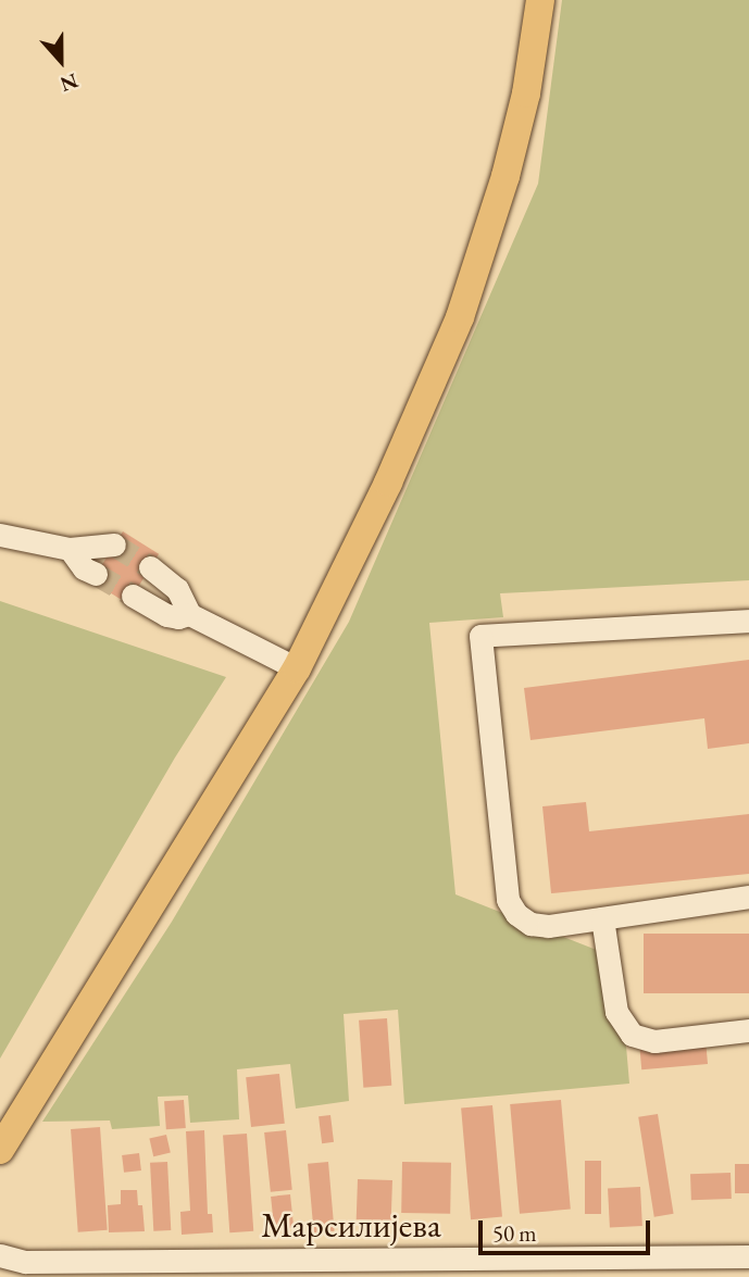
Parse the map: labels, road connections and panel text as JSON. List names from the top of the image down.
{
  "streets": {
    "street": ["Марсилијева"]
  },
  "scale_bar": "50 m",
  "north": "bottom"
}
